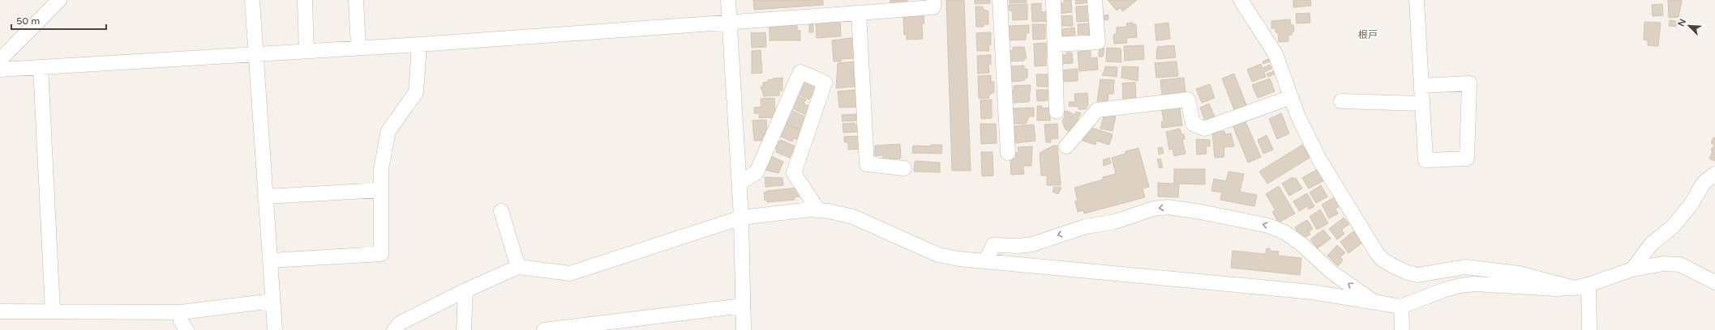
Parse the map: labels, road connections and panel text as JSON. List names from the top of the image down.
{
  "districts": ["根戸"],
  "scale_bar": "50 m",
  "north": "top left"
}
